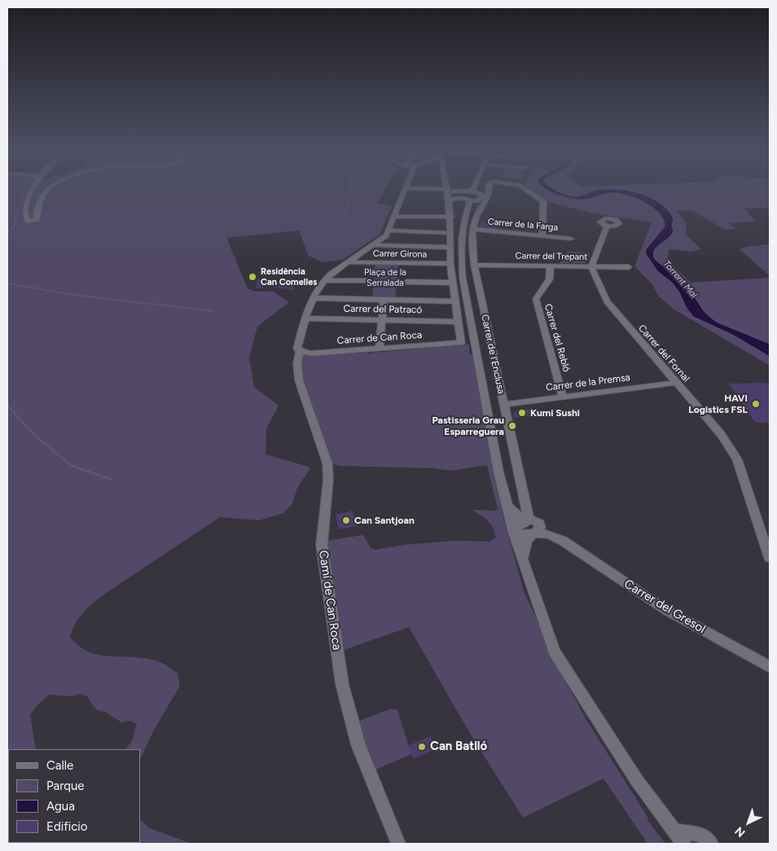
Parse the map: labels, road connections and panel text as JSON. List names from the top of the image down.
{
  "streets": {
    "street": [
      "Carrer de la Farga",
      "Carrer Girona",
      "Carrer del Trepant",
      "Carrer del Patracó",
      "Carrer de Can Roca",
      "Carrer del Rebló",
      "Carrer del Fornal",
      "Carrer de l'Enclusa",
      "Carrer de la Premsa",
      "Camí de Can Roca",
      "Carrer del Gresol"
    ]
  },
  "crossings": [
    ["Carrer de la Farga", "Carrer de l'Enclusa"],
    ["Carrer del Trepant", "Carrer del Rebló"],
    ["Carrer del Trepant", "Carrer del Fornal"],
    ["Carrer del Trepant", "Carrer de l'Enclusa"],
    ["Carrer del Patracó", "Carrer de Can Roca"],
    ["Carrer del Patracó", "Camí de Can Roca"],
    ["Carrer de Can Roca", "Camí de Can Roca"],
    ["Carrer del Rebló", "Carrer de la Premsa"],
    ["Carrer del Fornal", "Carrer de la Premsa"],
    ["Carrer de l'Enclusa", "Carrer de la Premsa"]
  ],
  "water": ["Torrent Mal"],
  "parks": ["Plaça de la Serralada"],
  "places": [
    "Residència Can Comelles",
    "HAVI Logistics FSL",
    "Kumi Sushi",
    "Pastisseria Grau Esparreguera",
    "Can Santjoan",
    "Can Batlló"
  ],
  "legend": [
    "Calle",
    "Parque",
    "Agua",
    "Edificio"
  ],
  "north": "bottom left"
}
